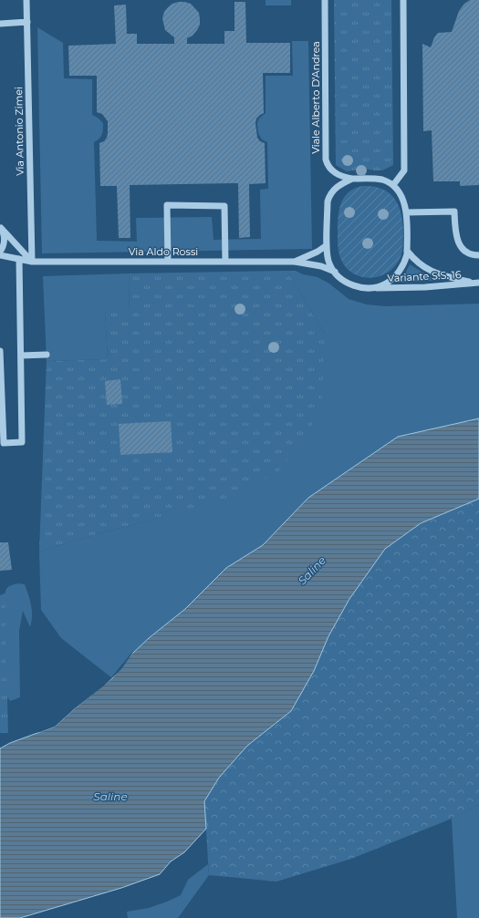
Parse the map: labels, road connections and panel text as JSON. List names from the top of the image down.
{
  "streets": {
    "street": [
      "Viale Alberto D'Andrea",
      "Via Antonio Zimei",
      "Via Aldo Rossi",
      "Variante S.S. 16"
    ]
  },
  "crossings": [
    ["Viale Alberto D'Andrea", "Via Aldo Rossi"],
    ["Viale Alberto D'Andrea", "Variante S.S. 16"],
    ["Via Antonio Zimei", "Via Aldo Rossi"],
    ["Via Aldo Rossi", "Variante S.S. 16"]
  ],
  "water": ["Saline"]
}
